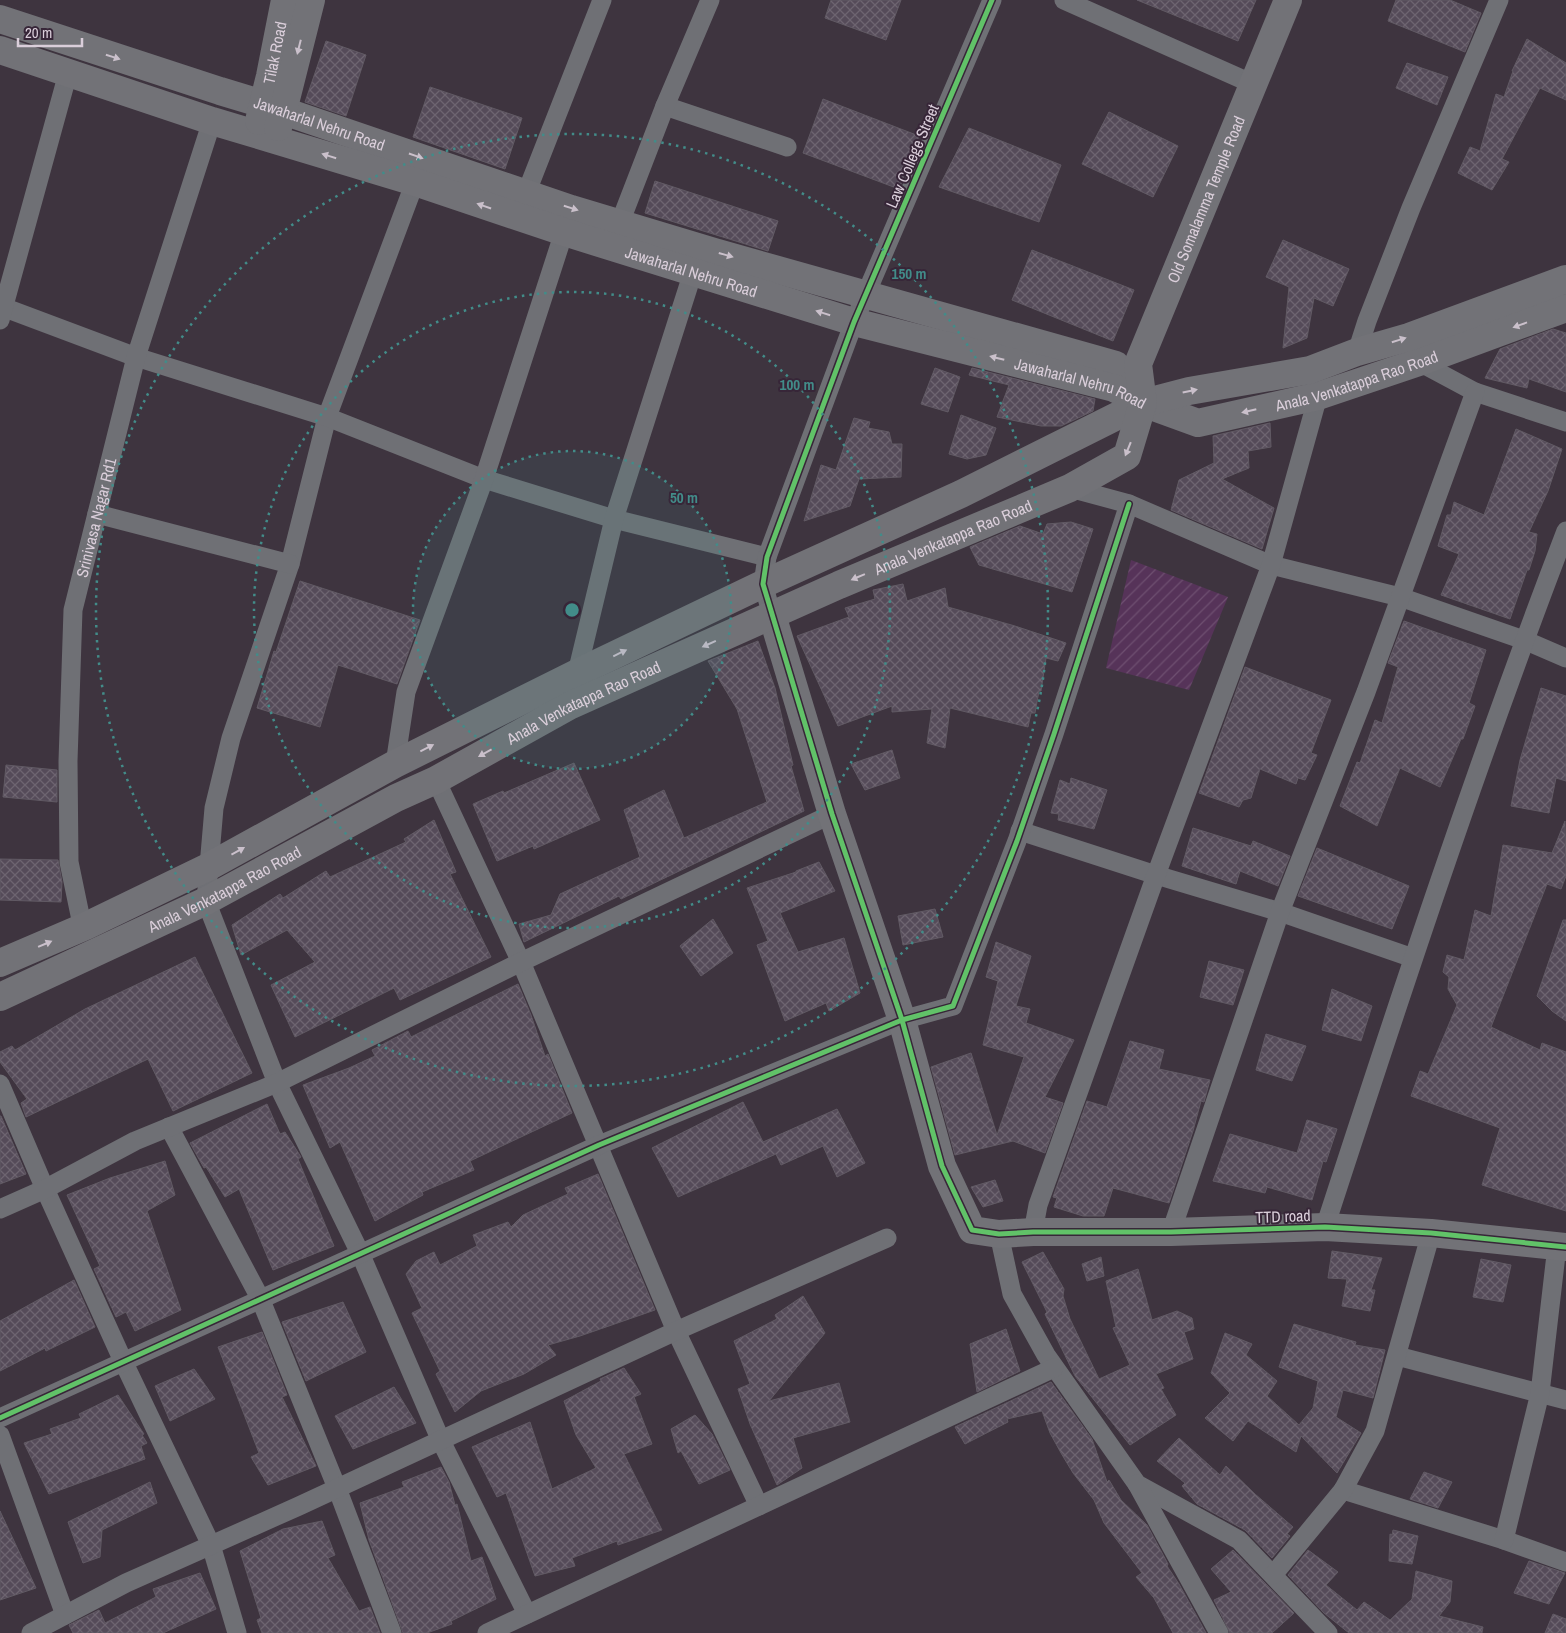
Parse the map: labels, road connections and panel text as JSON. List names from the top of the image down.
{
  "streets": {
    "main road": [
      "Tilak Road",
      "Jawaharlal Nehru Road",
      "Old Somalamma Temple Road",
      "Anala Venkatappa Rao Road",
      "TTD road"
    ],
    "street": ["Law College Street", "Srinivasa Nagar Rd1"]
  },
  "crossings": [
    ["Tilak Road", "Jawaharlal Nehru Road"],
    ["Jawaharlal Nehru Road", "Law College Street"],
    ["Jawaharlal Nehru Road", "Old Somalamma Temple Road"],
    ["Jawaharlal Nehru Road", "Anala Venkatappa Rao Road"],
    ["Jawaharlal Nehru Road", "Srinivasa Nagar Rd1"],
    ["Law College Street", "Anala Venkatappa Rao Road"],
    ["Old Somalamma Temple Road", "Anala Venkatappa Rao Road"],
    ["Anala Venkatappa Rao Road", "Srinivasa Nagar Rd1"]
  ],
  "scale_bar": "20 m",
  "rings": ["150 m", "100 m", "50 m"]
}
